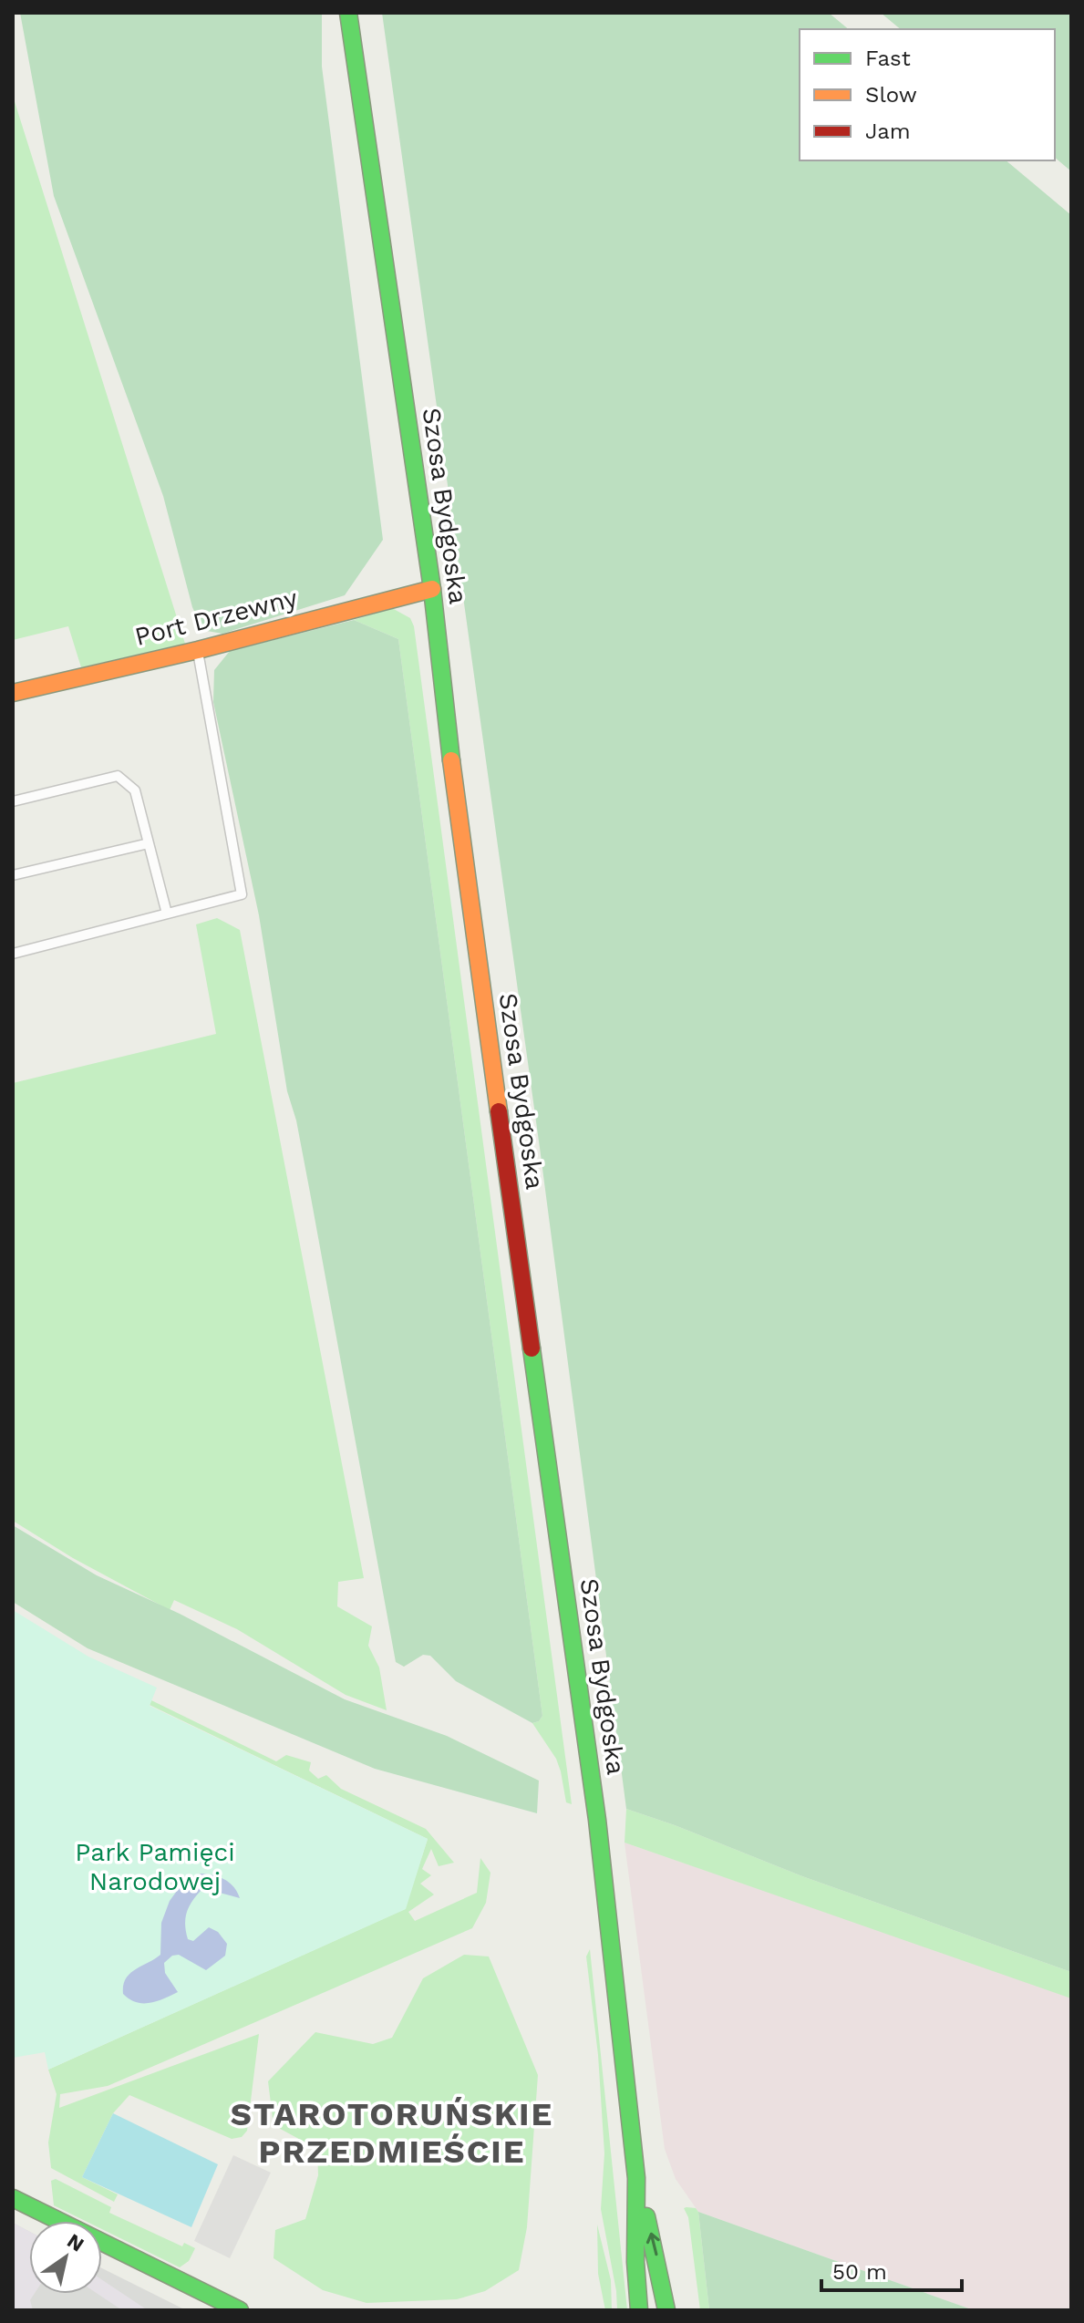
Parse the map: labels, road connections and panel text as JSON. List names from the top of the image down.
{
  "streets": {
    "main road": ["Szosa Bydgoska", "Port Drzewny"]
  },
  "crossings": [
    ["Szosa Bydgoska", "Port Drzewny"]
  ],
  "districts": ["STAROTORUŃSKIE PRZEDMIEŚCIE"],
  "parks": ["Park Pamięci Narodowej"],
  "legend": ["Fast", "Slow", "Jam"],
  "scale_bar": "50 m",
  "north": "top right"
}
